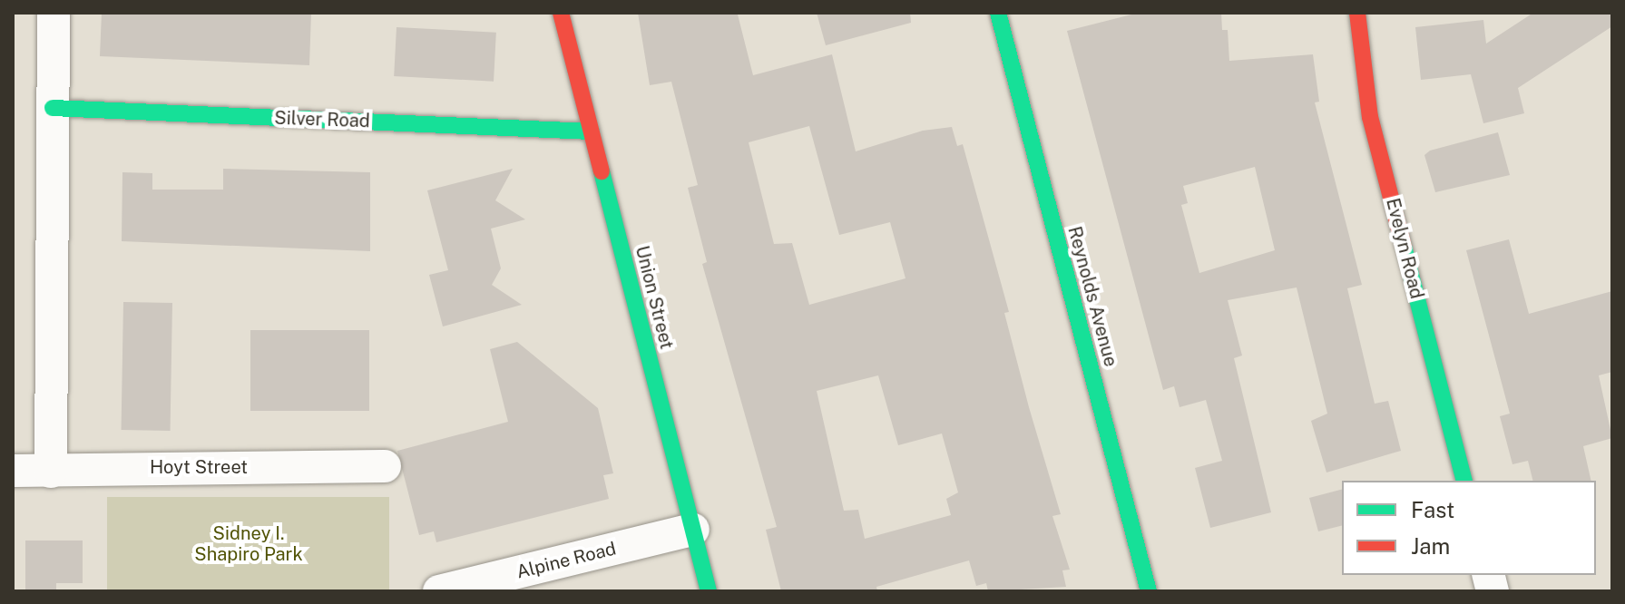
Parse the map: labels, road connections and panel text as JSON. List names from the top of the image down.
{
  "streets": {
    "street": [
      "Silver Road",
      "Evelyn Road",
      "Reynolds Avenue",
      "Union Street",
      "Hoyt Street",
      "Alpine Road"
    ]
  },
  "crossings": [
    ["Silver Road", "Union Street"],
    ["Union Street", "Alpine Road"]
  ],
  "parks": ["Sidney I. Shapiro Park"],
  "legend": ["Fast", "Jam"]
}
